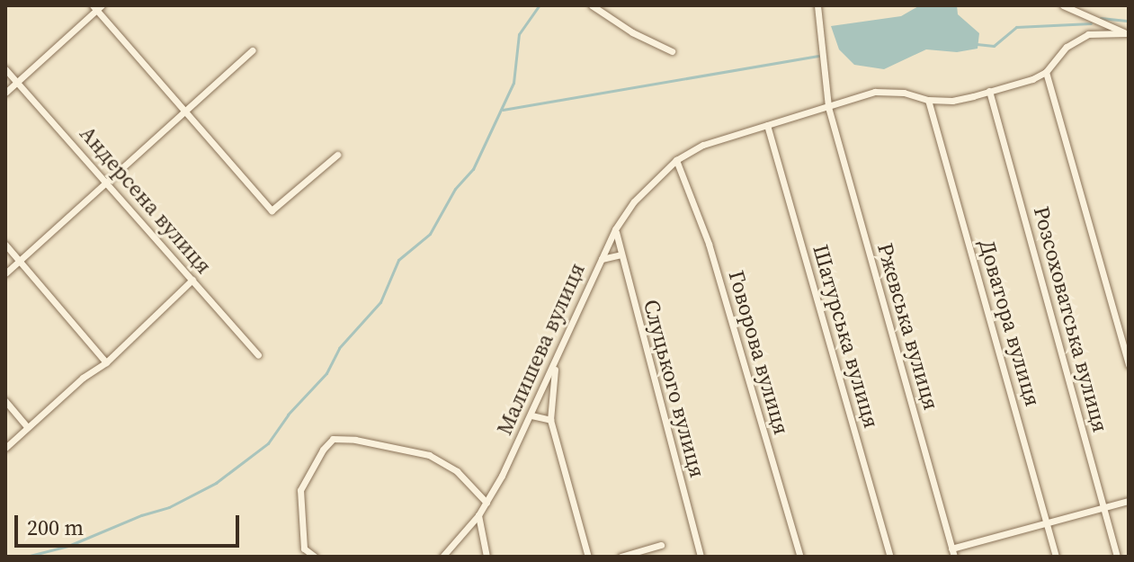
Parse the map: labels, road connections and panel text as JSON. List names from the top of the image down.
{
  "streets": {
    "street": [
      "Андерсена вулиця",
      "Розсоховатська вулиця",
      "Доватора вулиця",
      "Ржевська вулиця",
      "Шатурська вулиця",
      "Малишева вулиця",
      "Говорова вулиця",
      "Слуцького вулиця"
    ]
  },
  "crossings": [
    ["Розсоховатська вулиця", "Малишева вулиця"],
    ["Доватора вулиця", "Малишева вулиця"],
    ["Ржевська вулиця", "Малишева вулиця"],
    ["Шатурська вулиця", "Малишева вулиця"],
    ["Малишева вулиця", "Говорова вулиця"],
    ["Малишева вулиця", "Слуцького вулиця"]
  ],
  "scale_bar": "200 m"
}
